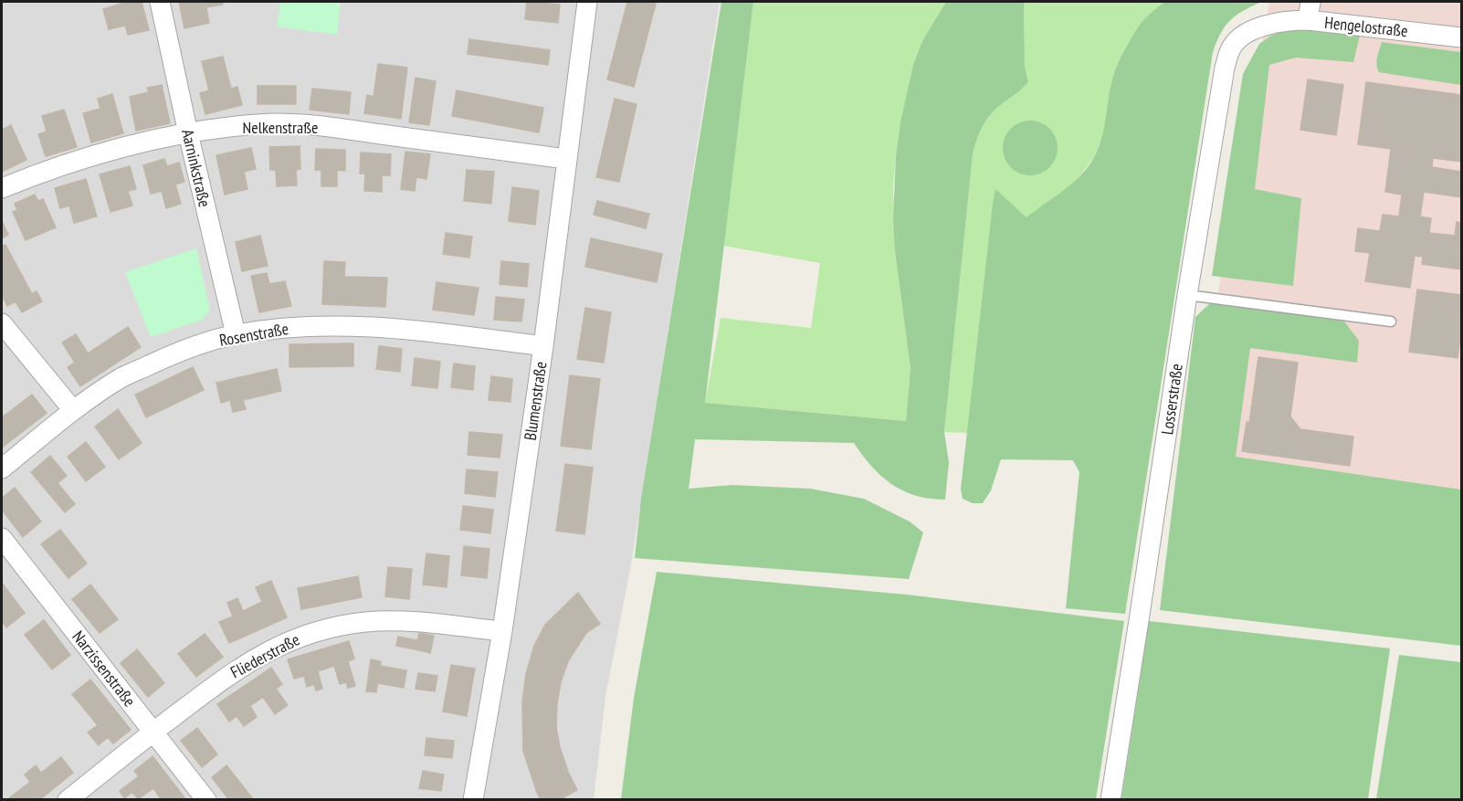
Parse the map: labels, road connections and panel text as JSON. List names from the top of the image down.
{
  "streets": {
    "street": [
      "Hengelostraße",
      "Nelkenstraße",
      "Aarninkstraße",
      "Rosenstraße",
      "Losserstraße",
      "Blumenstraße",
      "Fliederstraße",
      "Narzissenstraße"
    ]
  },
  "crossings": [
    ["Hengelostraße", "Losserstraße"],
    ["Nelkenstraße", "Aarninkstraße"],
    ["Nelkenstraße", "Blumenstraße"],
    ["Aarninkstraße", "Rosenstraße"],
    ["Rosenstraße", "Blumenstraße"],
    ["Blumenstraße", "Fliederstraße"],
    ["Fliederstraße", "Narzissenstraße"]
  ]
}
